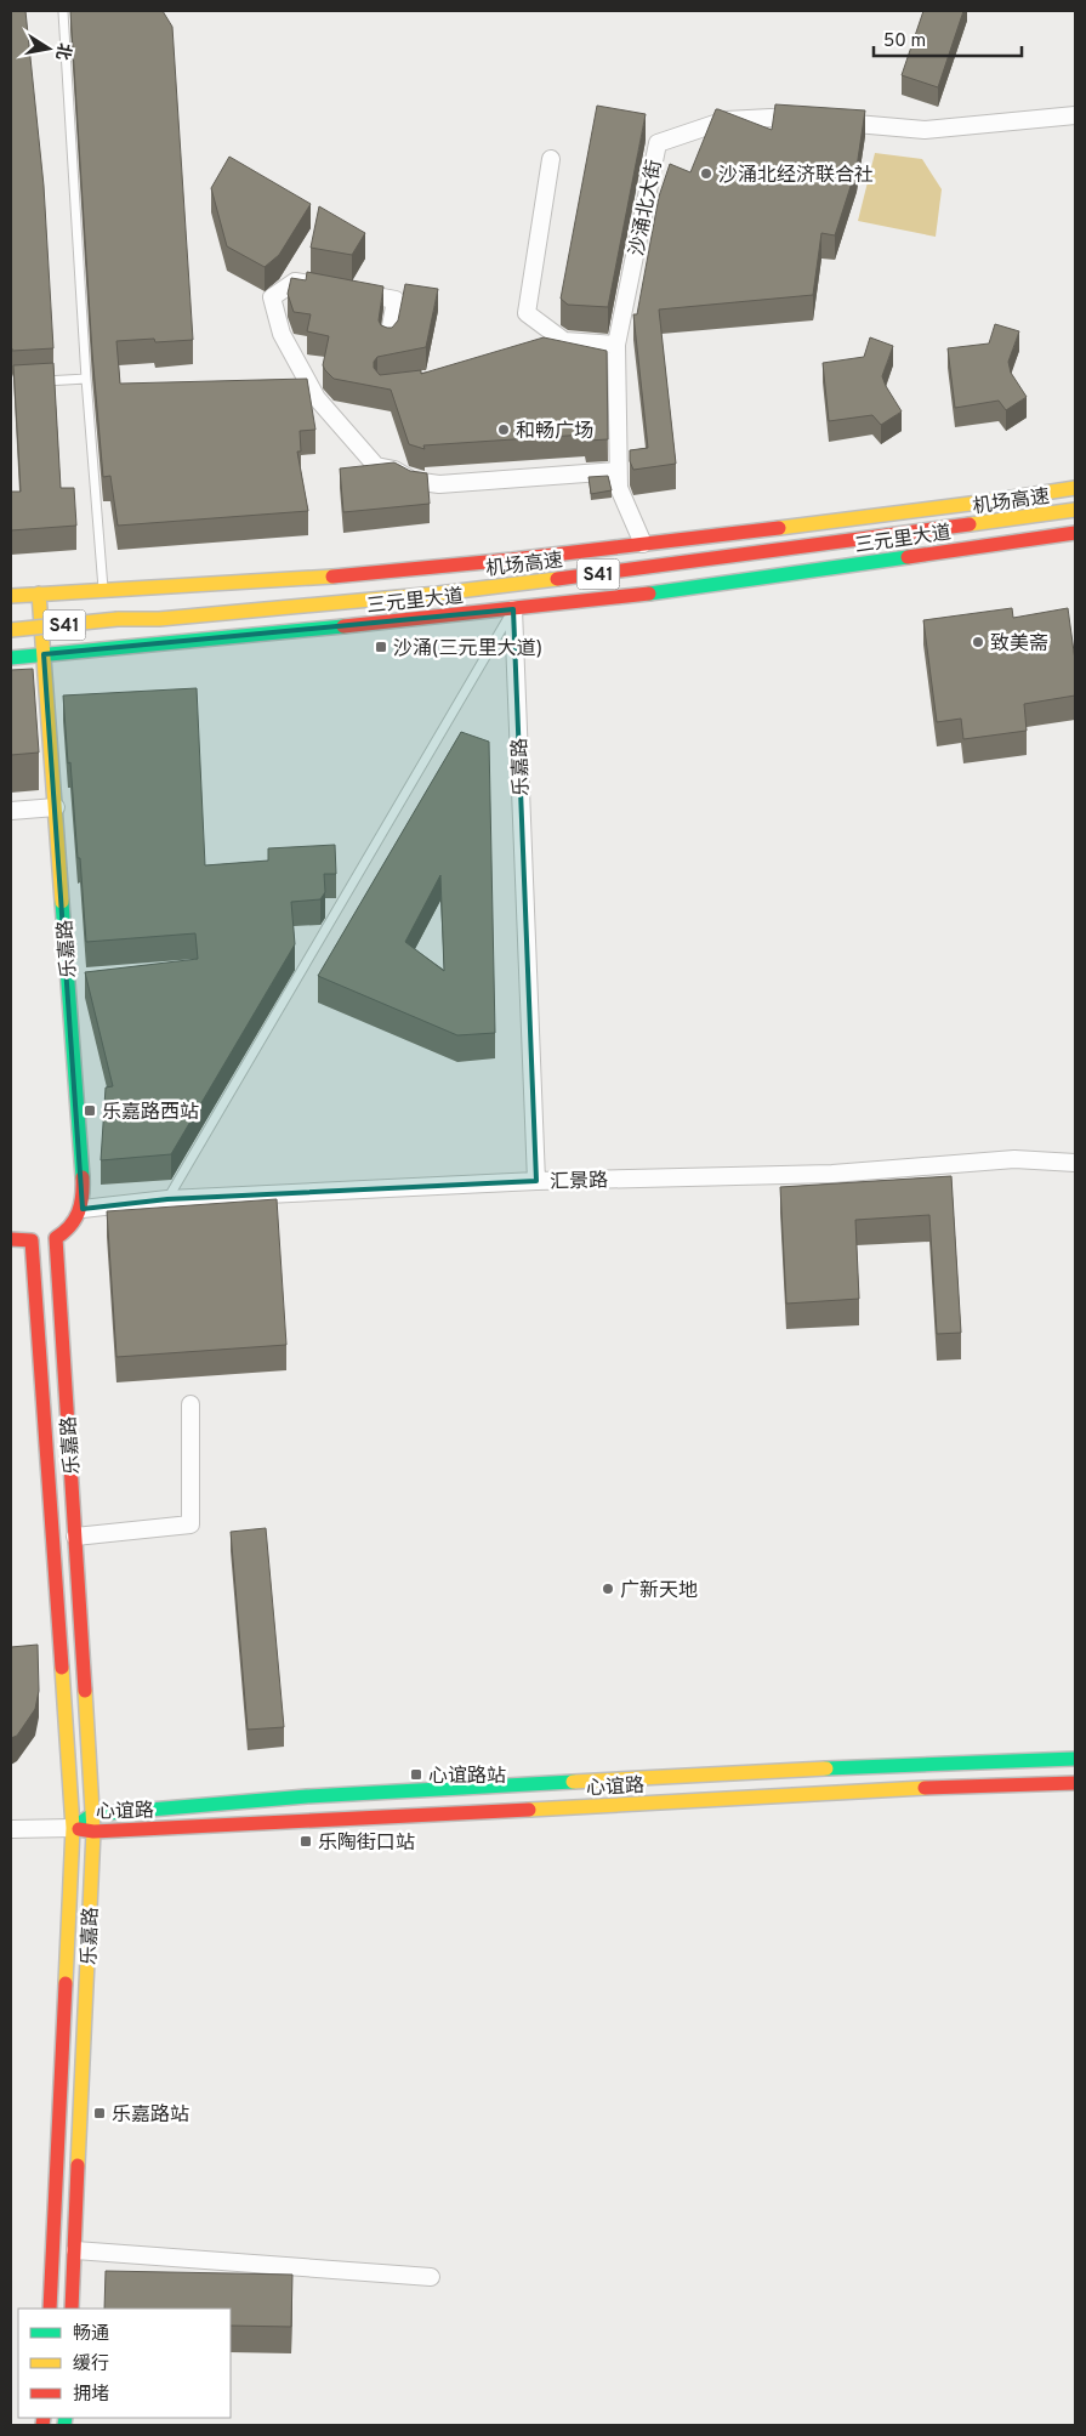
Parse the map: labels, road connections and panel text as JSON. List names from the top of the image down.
{
  "streets": {
    "main road": [
      "机场高速",
      "三元里大道",
      "S41",
      "乐嘉路",
      "心谊路"
    ],
    "street": ["沙涌北大街", "汇景路"]
  },
  "crossings": [
    ["沙涌北大街", "三元里大道"],
    ["三元里大道", "乐嘉路"],
    ["乐嘉路", "汇景路"],
    ["乐嘉路", "心谊路"]
  ],
  "places": {
    "other": [
      "沙涌北经济联合社",
      "和畅广场",
      "致美斋",
      "广新天地"
    ],
    "transit": [
      "沙涌(三元里大道)",
      "乐嘉路西站",
      "心谊路站",
      "乐陶街口站",
      "乐嘉路站"
    ]
  },
  "legend": ["畅通", "缓行", "拥堵"],
  "scale_bar": "50 m",
  "north": "right"
}
